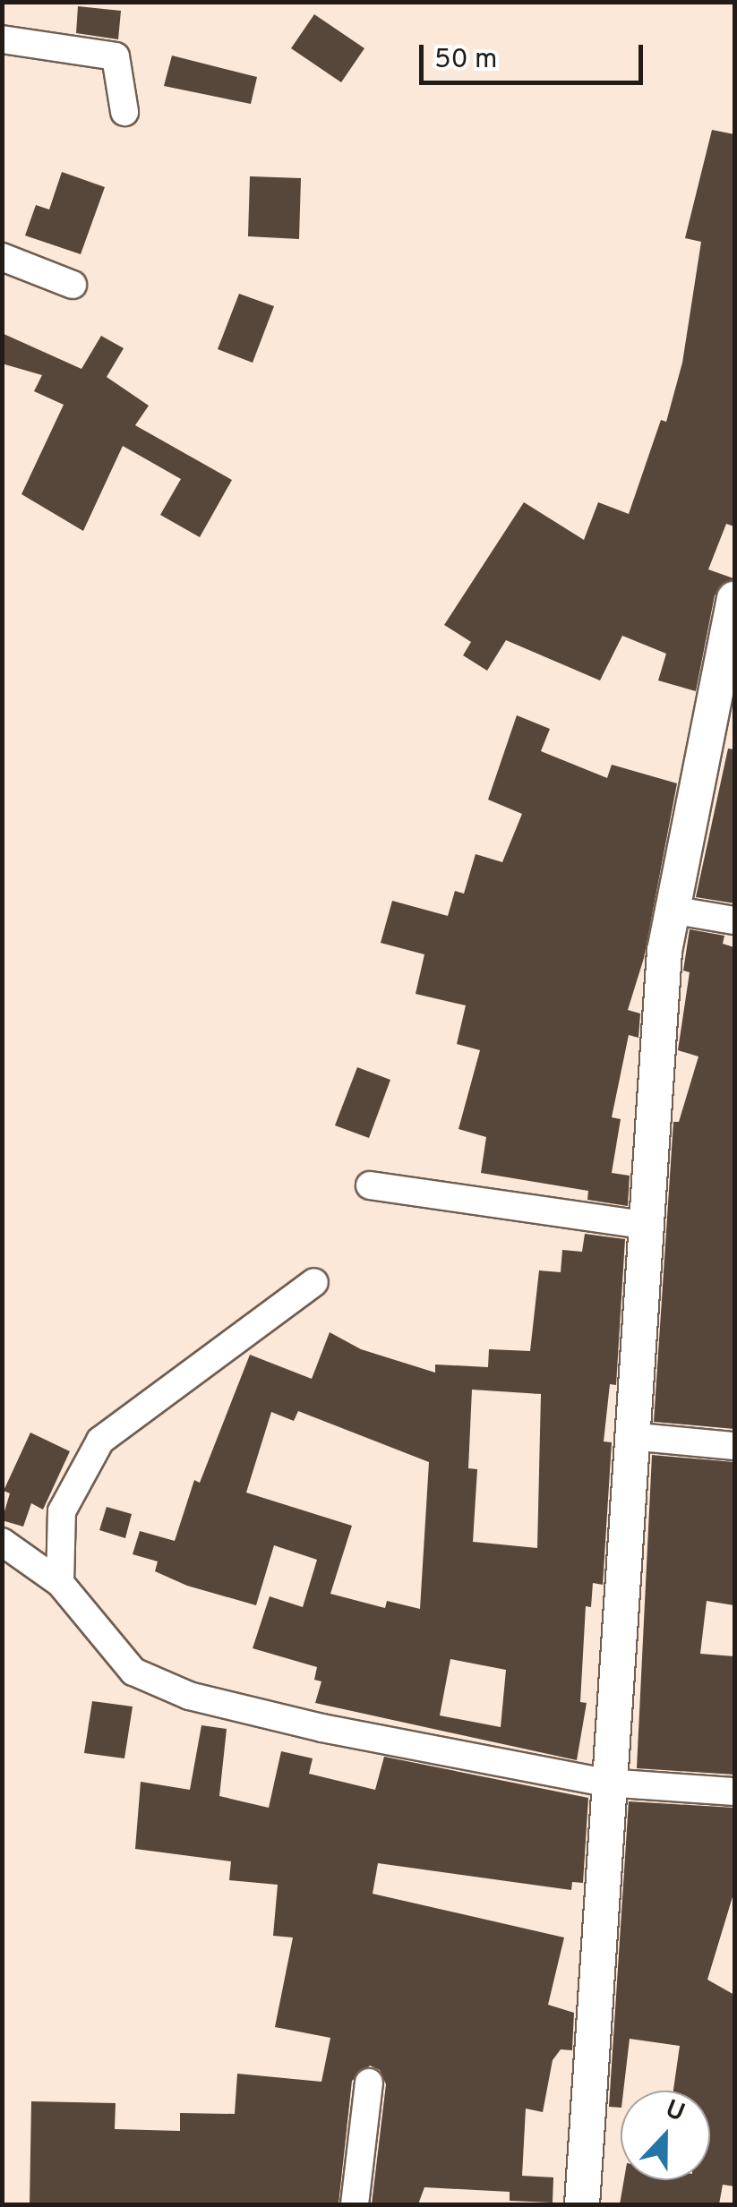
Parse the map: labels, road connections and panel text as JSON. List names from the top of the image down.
{
  "scale_bar": "50 m",
  "north": "top"
}
